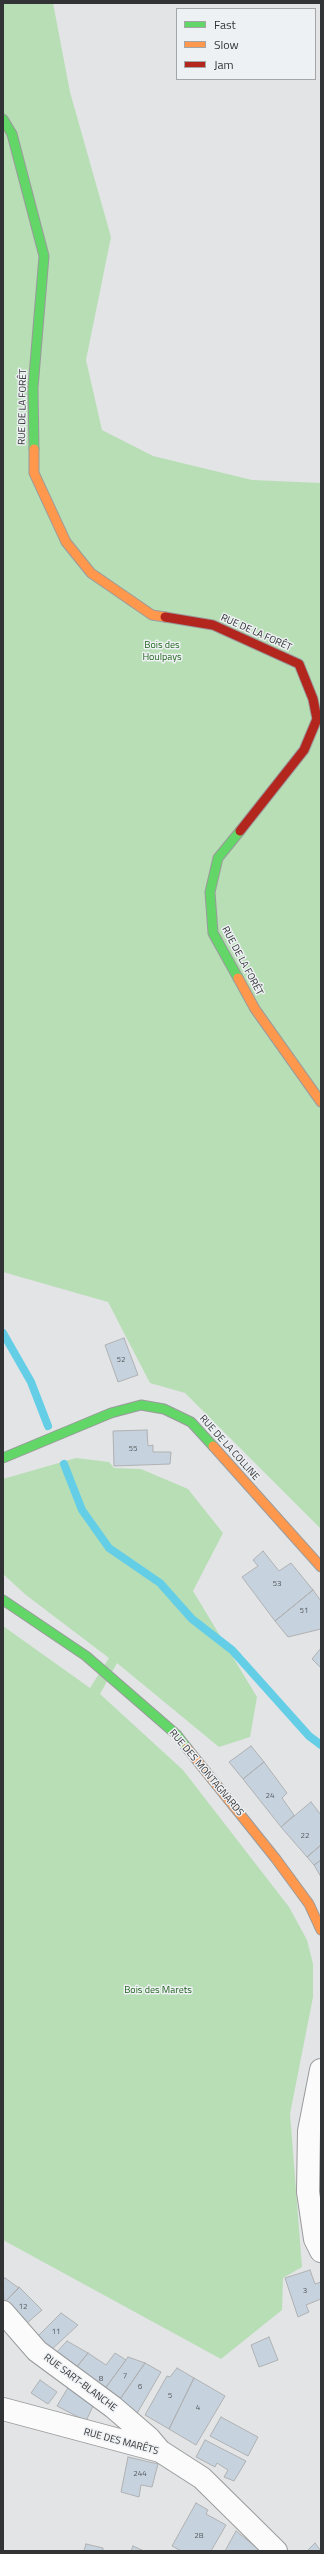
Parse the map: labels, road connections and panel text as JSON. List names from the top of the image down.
{
  "streets": {
    "main road": ["RUE DE LA FORÊT", "RUE DE LA COLLINE", "RUE DES MONTAGNARDS"],
    "street": ["RUE SART-BLANCHE", "RUE DES MARÊTS"]
  },
  "crossings": [
    ["RUE SART-BLANCHE", "RUE DES MARÊTS"]
  ],
  "parks": ["Bois des Houlpays", "Bois des Marets"],
  "house_numbers": [
    "52",
    "55",
    "53",
    "51",
    "24",
    "22",
    "3",
    "12",
    "11",
    "7",
    "8",
    "6",
    "5",
    "4",
    "244",
    "2B"
  ],
  "legend": ["Fast", "Slow", "Jam"]
}
